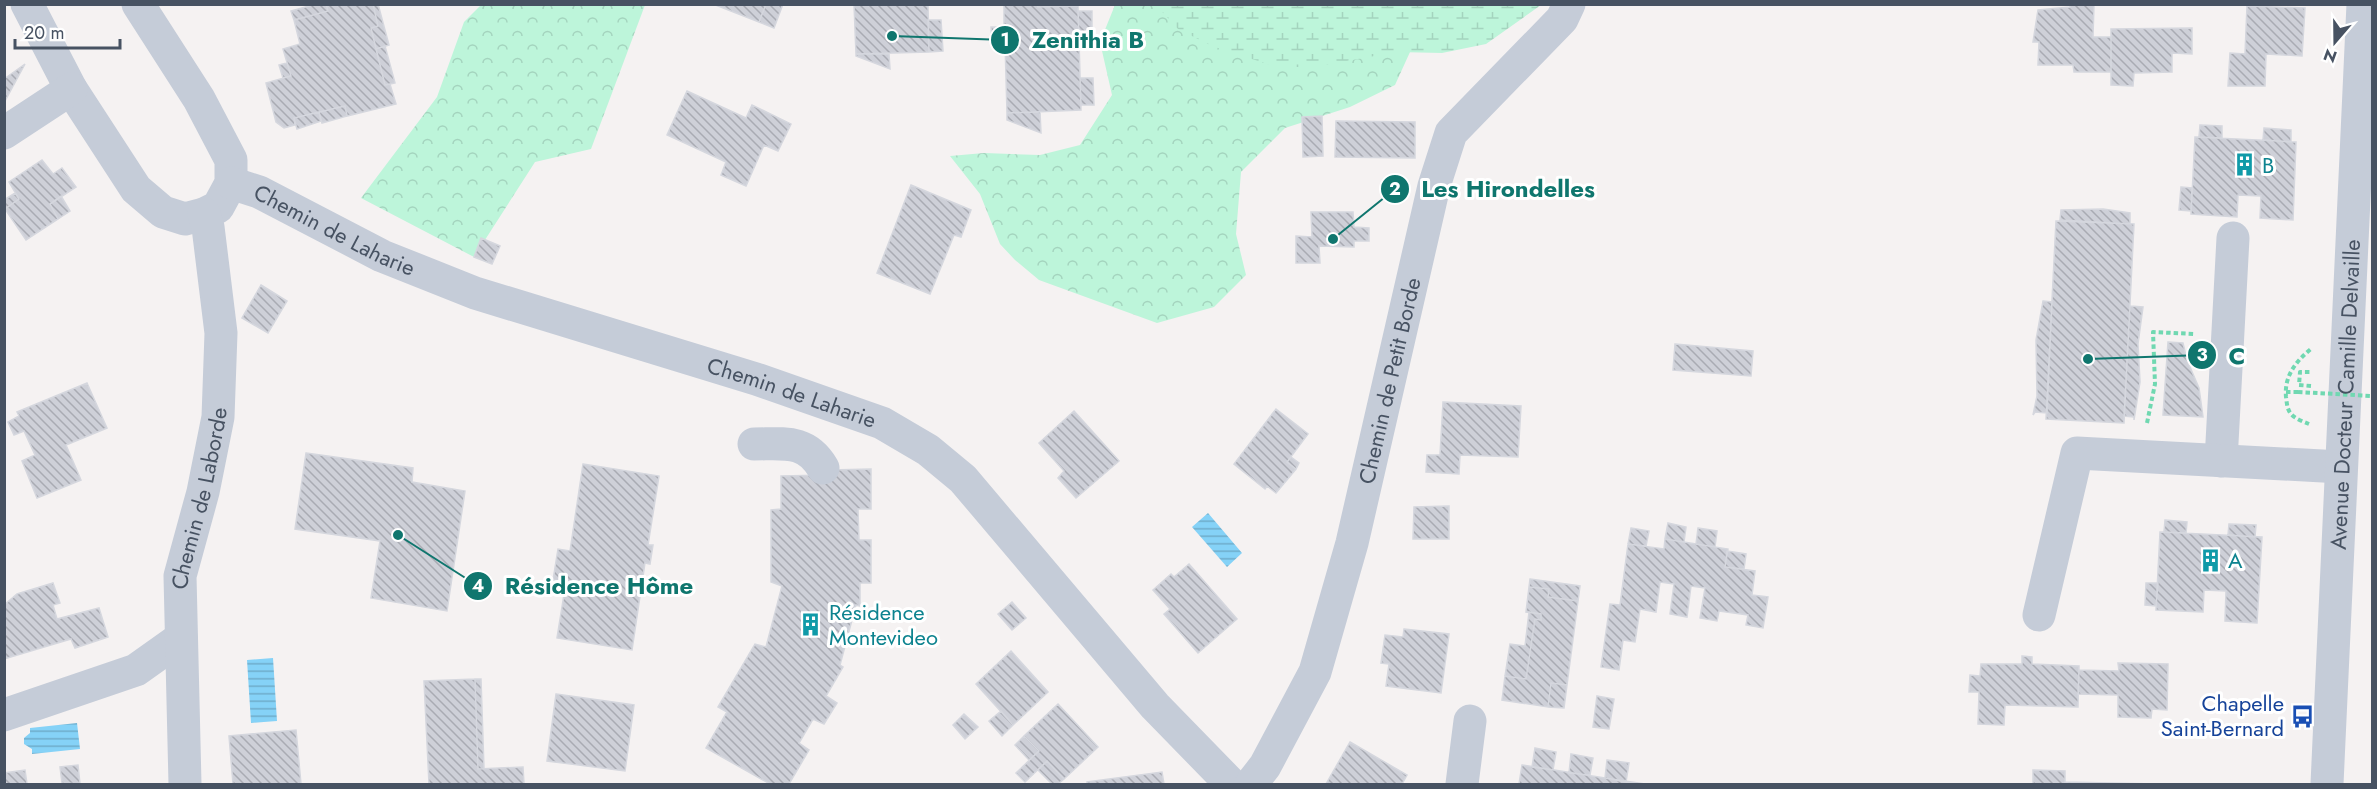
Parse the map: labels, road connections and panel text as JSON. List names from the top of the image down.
{
  "streets": {
    "street": [
      "Chemin de Laharie",
      "Chemin de Petit Borde",
      "Avenue Docteur Camille Delvaille",
      "Chemin de Laborde"
    ]
  },
  "places": {
    "other": [
      "Zenithia B",
      "Les Hirondelles",
      "C",
      "Résidence Hôme"
    ],
    "building": ["B", "A", "Résidence Montevideo"],
    "bus stop": ["Chapelle Saint-Bernard"]
  },
  "scale_bar": "20 m",
  "north": "bottom"
}
